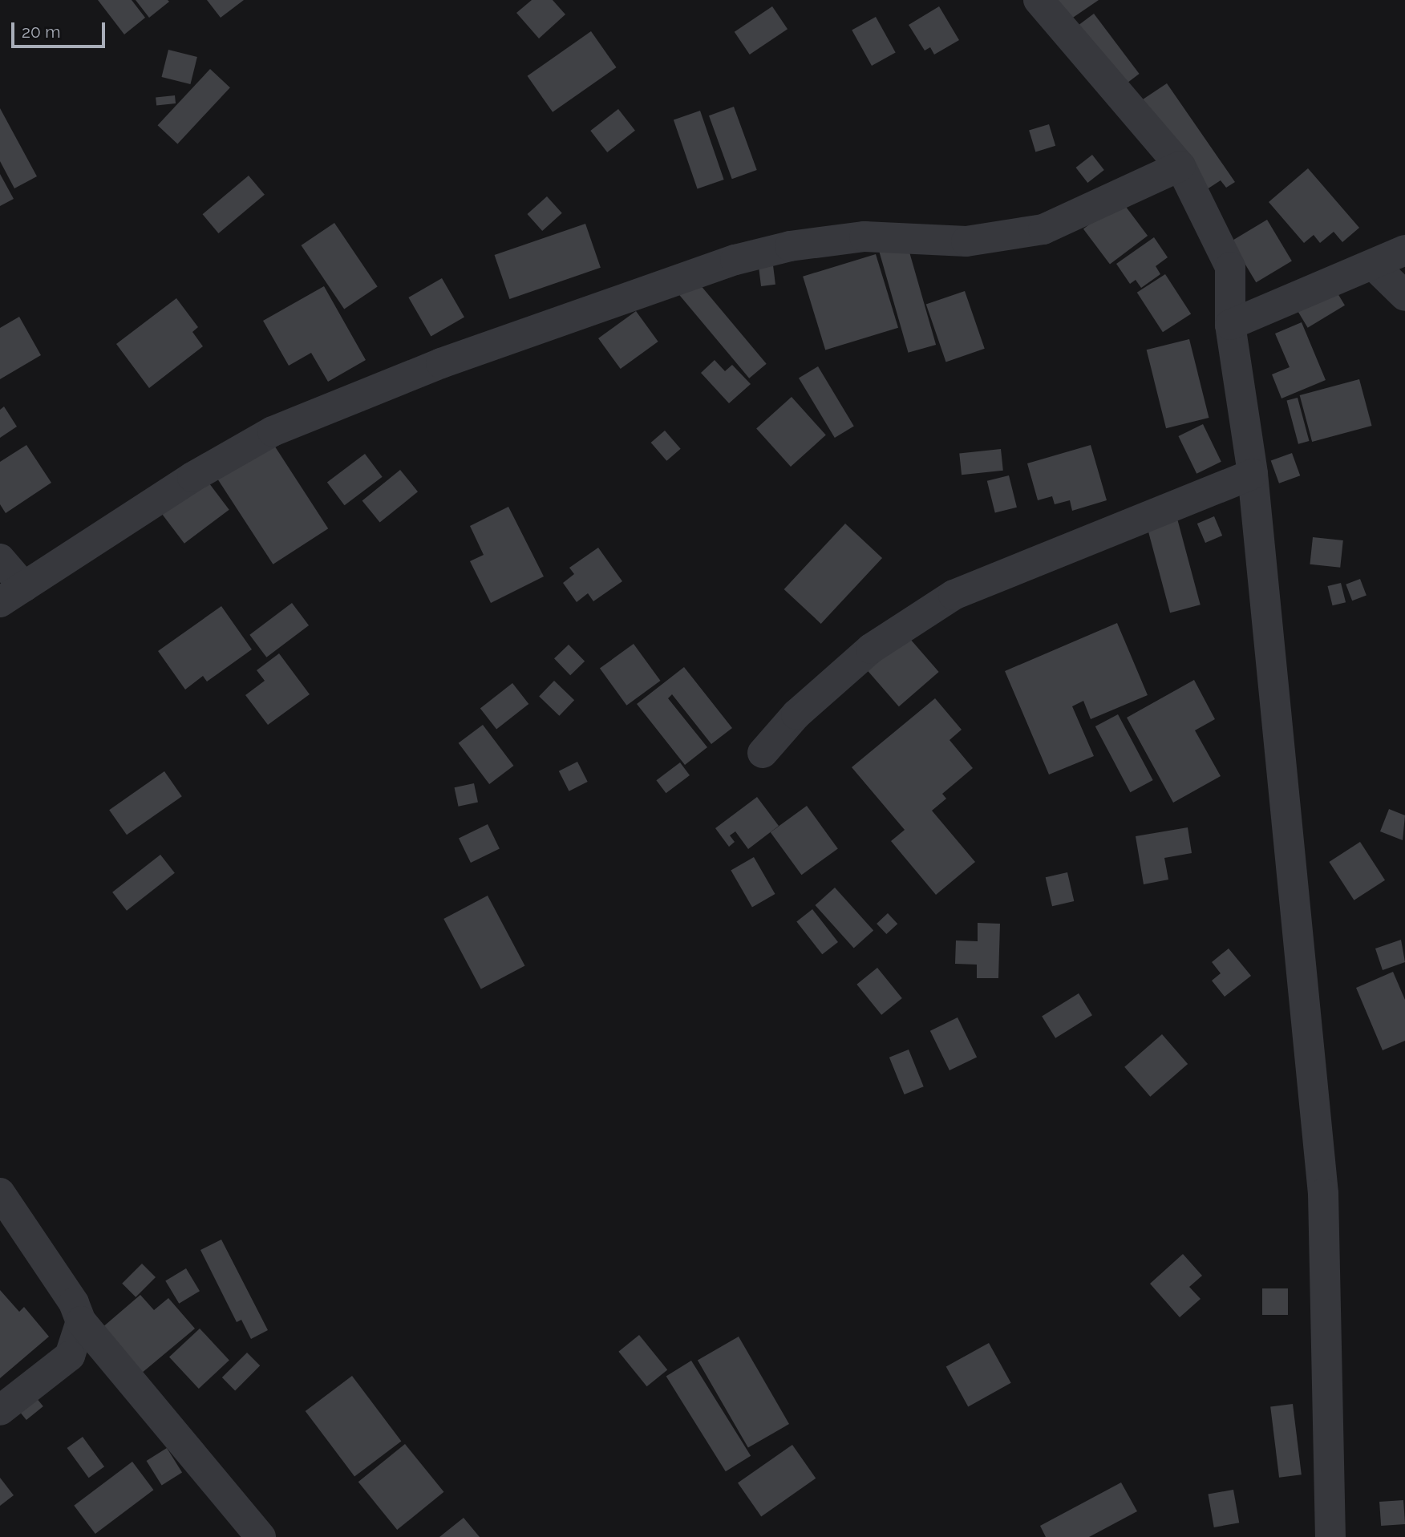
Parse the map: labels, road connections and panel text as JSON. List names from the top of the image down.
{
  "scale_bar": "20 m"
}
